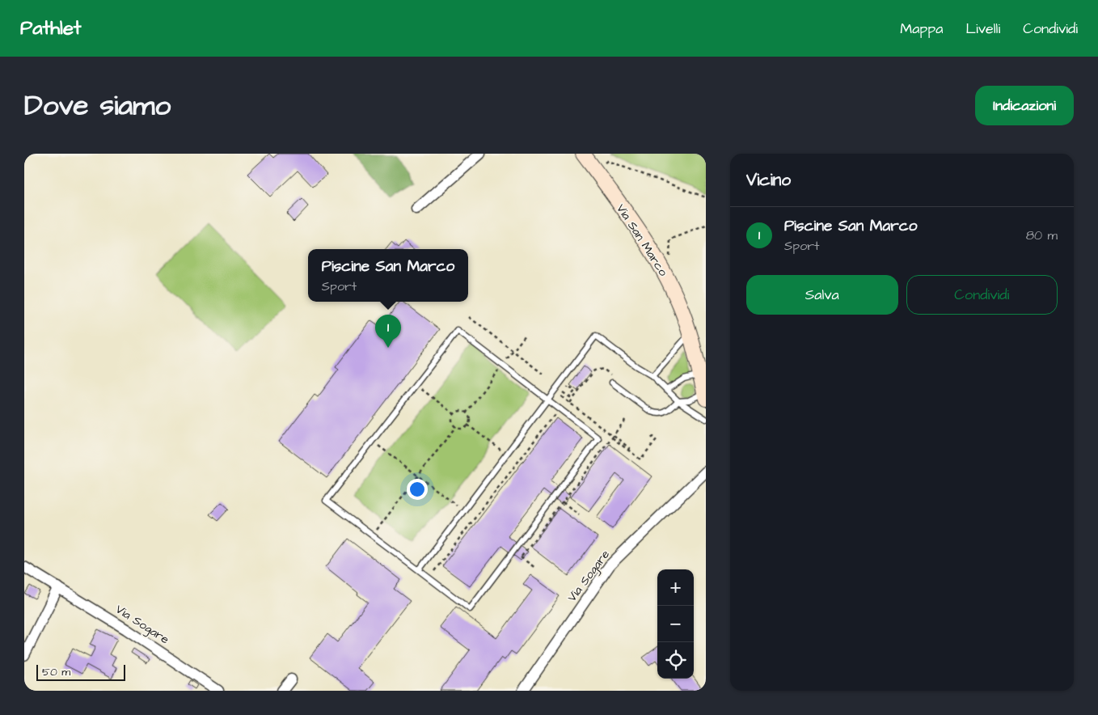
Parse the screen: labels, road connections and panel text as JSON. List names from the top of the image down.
{
  "streets": {
    "main road": ["Via San Marco"],
    "street": ["Via Sogare"]
  },
  "scale_bar": "50 m",
  "page": {
    "header": "Pathlet",
    "nav": ["Mappa", "Livelli", "Condividi"],
    "title": "Dove siamo",
    "buttons": [
      "Indicazioni",
      ["Salva", "Condividi"]
    ],
    "heading": "Vicino",
    "list": [
      {
        "mark": "1",
        "name": "Piscine San Marco",
        "note": "Sport",
        "value": "80 m"
      }
    ],
    "popup": ["Piscine San Marco", "Sport"],
    "pins": "1",
    "map_buttons": ["+", "−"],
    "scale": "50 m"
  }
}
